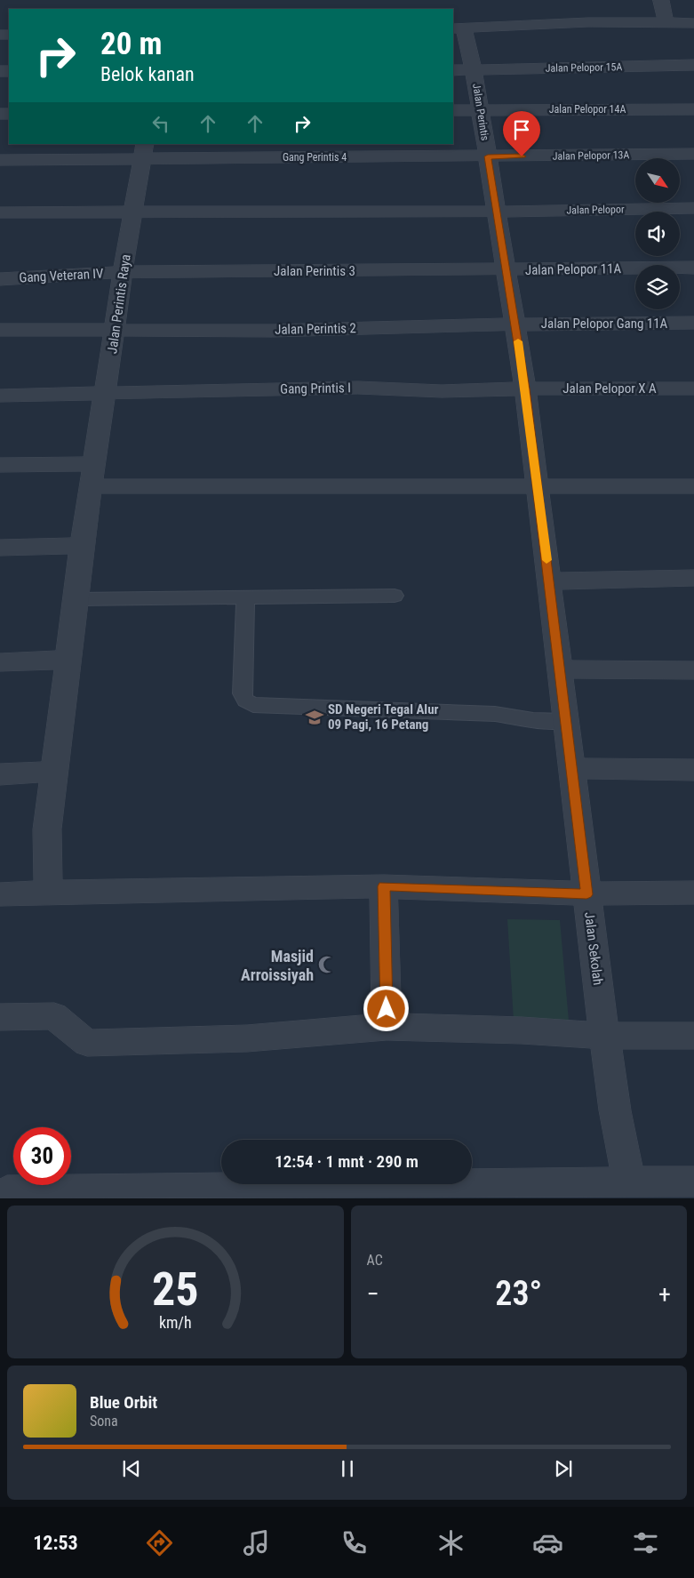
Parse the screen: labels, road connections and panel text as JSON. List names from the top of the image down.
{
  "streets": {
    "street": [
      "Jalan Pelopor 15A",
      "Jalan Pelopor 14A",
      "Jalan Perintis",
      "Jalan Pelopor 13A",
      "Gang Perintis 4",
      "Jalan Pelopor",
      "Jalan Pelopor 11A",
      "Jalan Perintis 3",
      "Gang Veteran IV",
      "Jalan Perintis Raya",
      "Jalan Pelopor Gang 11A",
      "Jalan Perintis 2",
      "Gang Printis I",
      "Jalan Pelopor X A",
      "Jalan Sekolah"
    ]
  },
  "crossings": [
    ["Jalan Pelopor 15A", "Jalan Perintis"],
    ["Jalan Pelopor 14A", "Jalan Perintis"],
    ["Jalan Perintis", "Jalan Pelopor 13A"],
    ["Jalan Perintis", "Gang Perintis 4"],
    ["Jalan Perintis", "Jalan Pelopor"],
    ["Jalan Perintis", "Jalan Pelopor 11A"],
    ["Jalan Perintis", "Jalan Perintis 3"],
    ["Jalan Perintis", "Jalan Pelopor Gang 11A"],
    ["Jalan Perintis", "Jalan Perintis 2"],
    ["Jalan Perintis", "Gang Printis I"],
    ["Jalan Perintis", "Jalan Pelopor X A"],
    ["Jalan Perintis", "Jalan Sekolah"],
    ["Jalan Pelopor 13A", "Gang Perintis 4"],
    ["Gang Perintis 4", "Jalan Perintis Raya"],
    ["Jalan Pelopor 11A", "Jalan Perintis 3"],
    ["Jalan Perintis 3", "Gang Veteran IV"],
    ["Jalan Perintis 3", "Jalan Perintis Raya"],
    ["Gang Veteran IV", "Jalan Perintis Raya"],
    ["Jalan Perintis Raya", "Jalan Perintis 2"],
    ["Jalan Perintis Raya", "Gang Printis I"],
    ["Jalan Pelopor Gang 11A", "Jalan Perintis 2"],
    ["Gang Printis I", "Jalan Pelopor X A"]
  ],
  "places": {
    "school or university": ["SD Negeri Tegal Alur 09 Pagi, 16 Petang"],
    "mosque": ["Masjid Arroissiyah"]
  },
  "north": "bottom right",
  "page": {
    "turn": ["20 m", "Belok kanan"],
    "limit": "30",
    "trip": "12:54 · 1 mnt · 290 m",
    "tile": "AC",
    "heat": ["−", "23°", "+"],
    "song": ["Blue Orbit", "Sona"],
    "tabs": "12:53",
    "gauge": ["25", "km/h"]
  }
}
